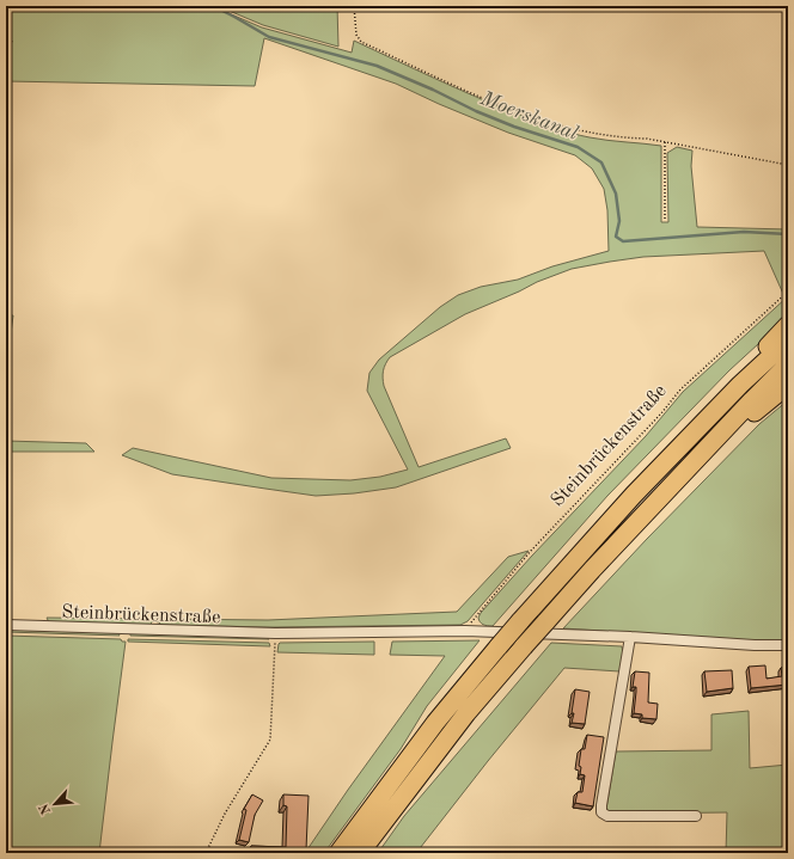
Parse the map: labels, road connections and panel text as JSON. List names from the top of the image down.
{
  "streets": {
    "street": ["Steinbrückenstraße"]
  },
  "water": ["Moerskanal"],
  "north": "bottom left"
}
